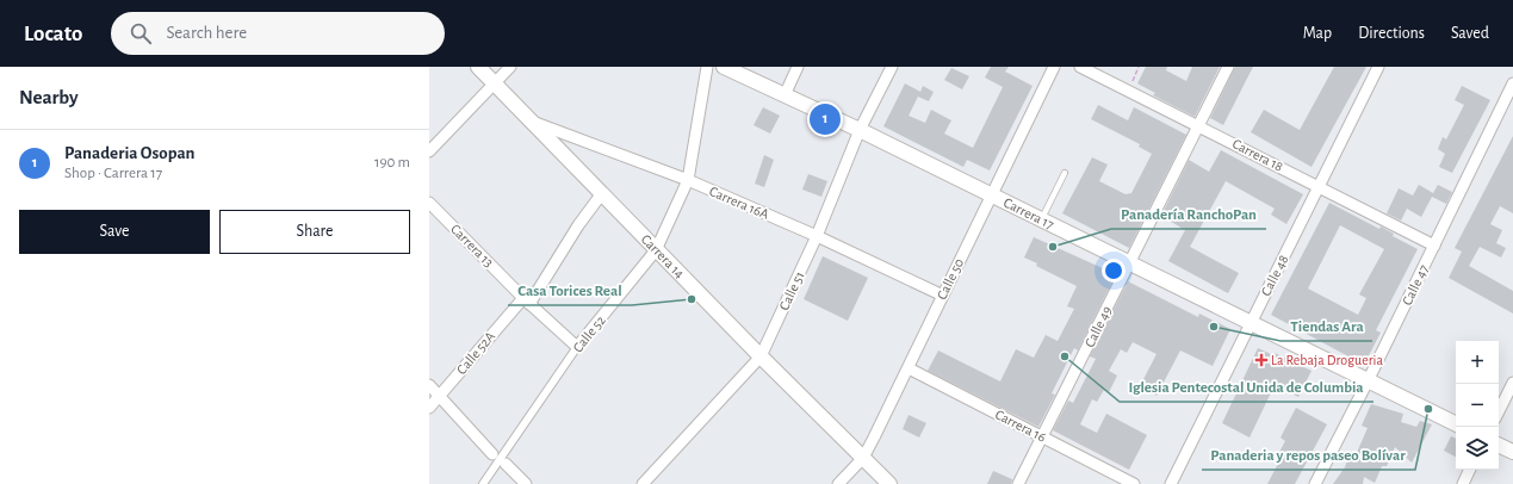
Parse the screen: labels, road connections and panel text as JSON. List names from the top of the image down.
{
  "streets": {
    "main road": ["Carrera 17", "Carrera 14"],
    "street": [
      "Carrera 18",
      "Carrera 16A",
      "Carrera 13",
      "Calle 48",
      "Calle 50",
      "Calle 47",
      "Calle 51",
      "Calle 49",
      "Calle 52",
      "Calle 52A",
      "Carrera 16"
    ]
  },
  "crossings": [
    ["Carrera 18", "Calle 48"],
    ["Carrera 18", "Calle 47"],
    ["Carrera 18", "Calle 49"],
    ["Carrera 16A", "Carrera 14"],
    ["Carrera 16A", "Calle 50"],
    ["Carrera 16A", "Calle 51"],
    ["Carrera 16A", "Calle 52"],
    ["Carrera 17", "Calle 48"],
    ["Carrera 17", "Calle 50"],
    ["Carrera 17", "Calle 47"],
    ["Carrera 17", "Calle 51"],
    ["Carrera 17", "Calle 49"],
    ["Carrera 13", "Calle 52"],
    ["Carrera 13", "Calle 52A"],
    ["Carrera 14", "Calle 50"],
    ["Carrera 14", "Calle 51"],
    ["Carrera 14", "Calle 52"],
    ["Carrera 14", "Calle 52A"],
    ["Calle 50", "Carrera 16"],
    ["Calle 49", "Carrera 16"]
  ],
  "places": {
    "other": [
      "Panadería RanchoPan",
      "Casa Torices Real",
      "Tiendas Ara",
      "Iglesia Pentecostal Unida de Columbia",
      "Panaderia y repos paseo Bolívar"
    ],
    "health": ["La Rebaja Drogueria"]
  },
  "page": {
    "header": "Locato",
    "search": "Search here",
    "nav": ["Map", "Directions", "Saved"],
    "heading": "Nearby",
    "pins": "1",
    "list": [
      {
        "mark": "1",
        "name": "Panaderia Osopan",
        "note": "Shop · Carrera 17",
        "value": "190 m"
      }
    ],
    "buttons": ["Save", "Share"],
    "map_buttons": ["+", "−"]
  }
}
